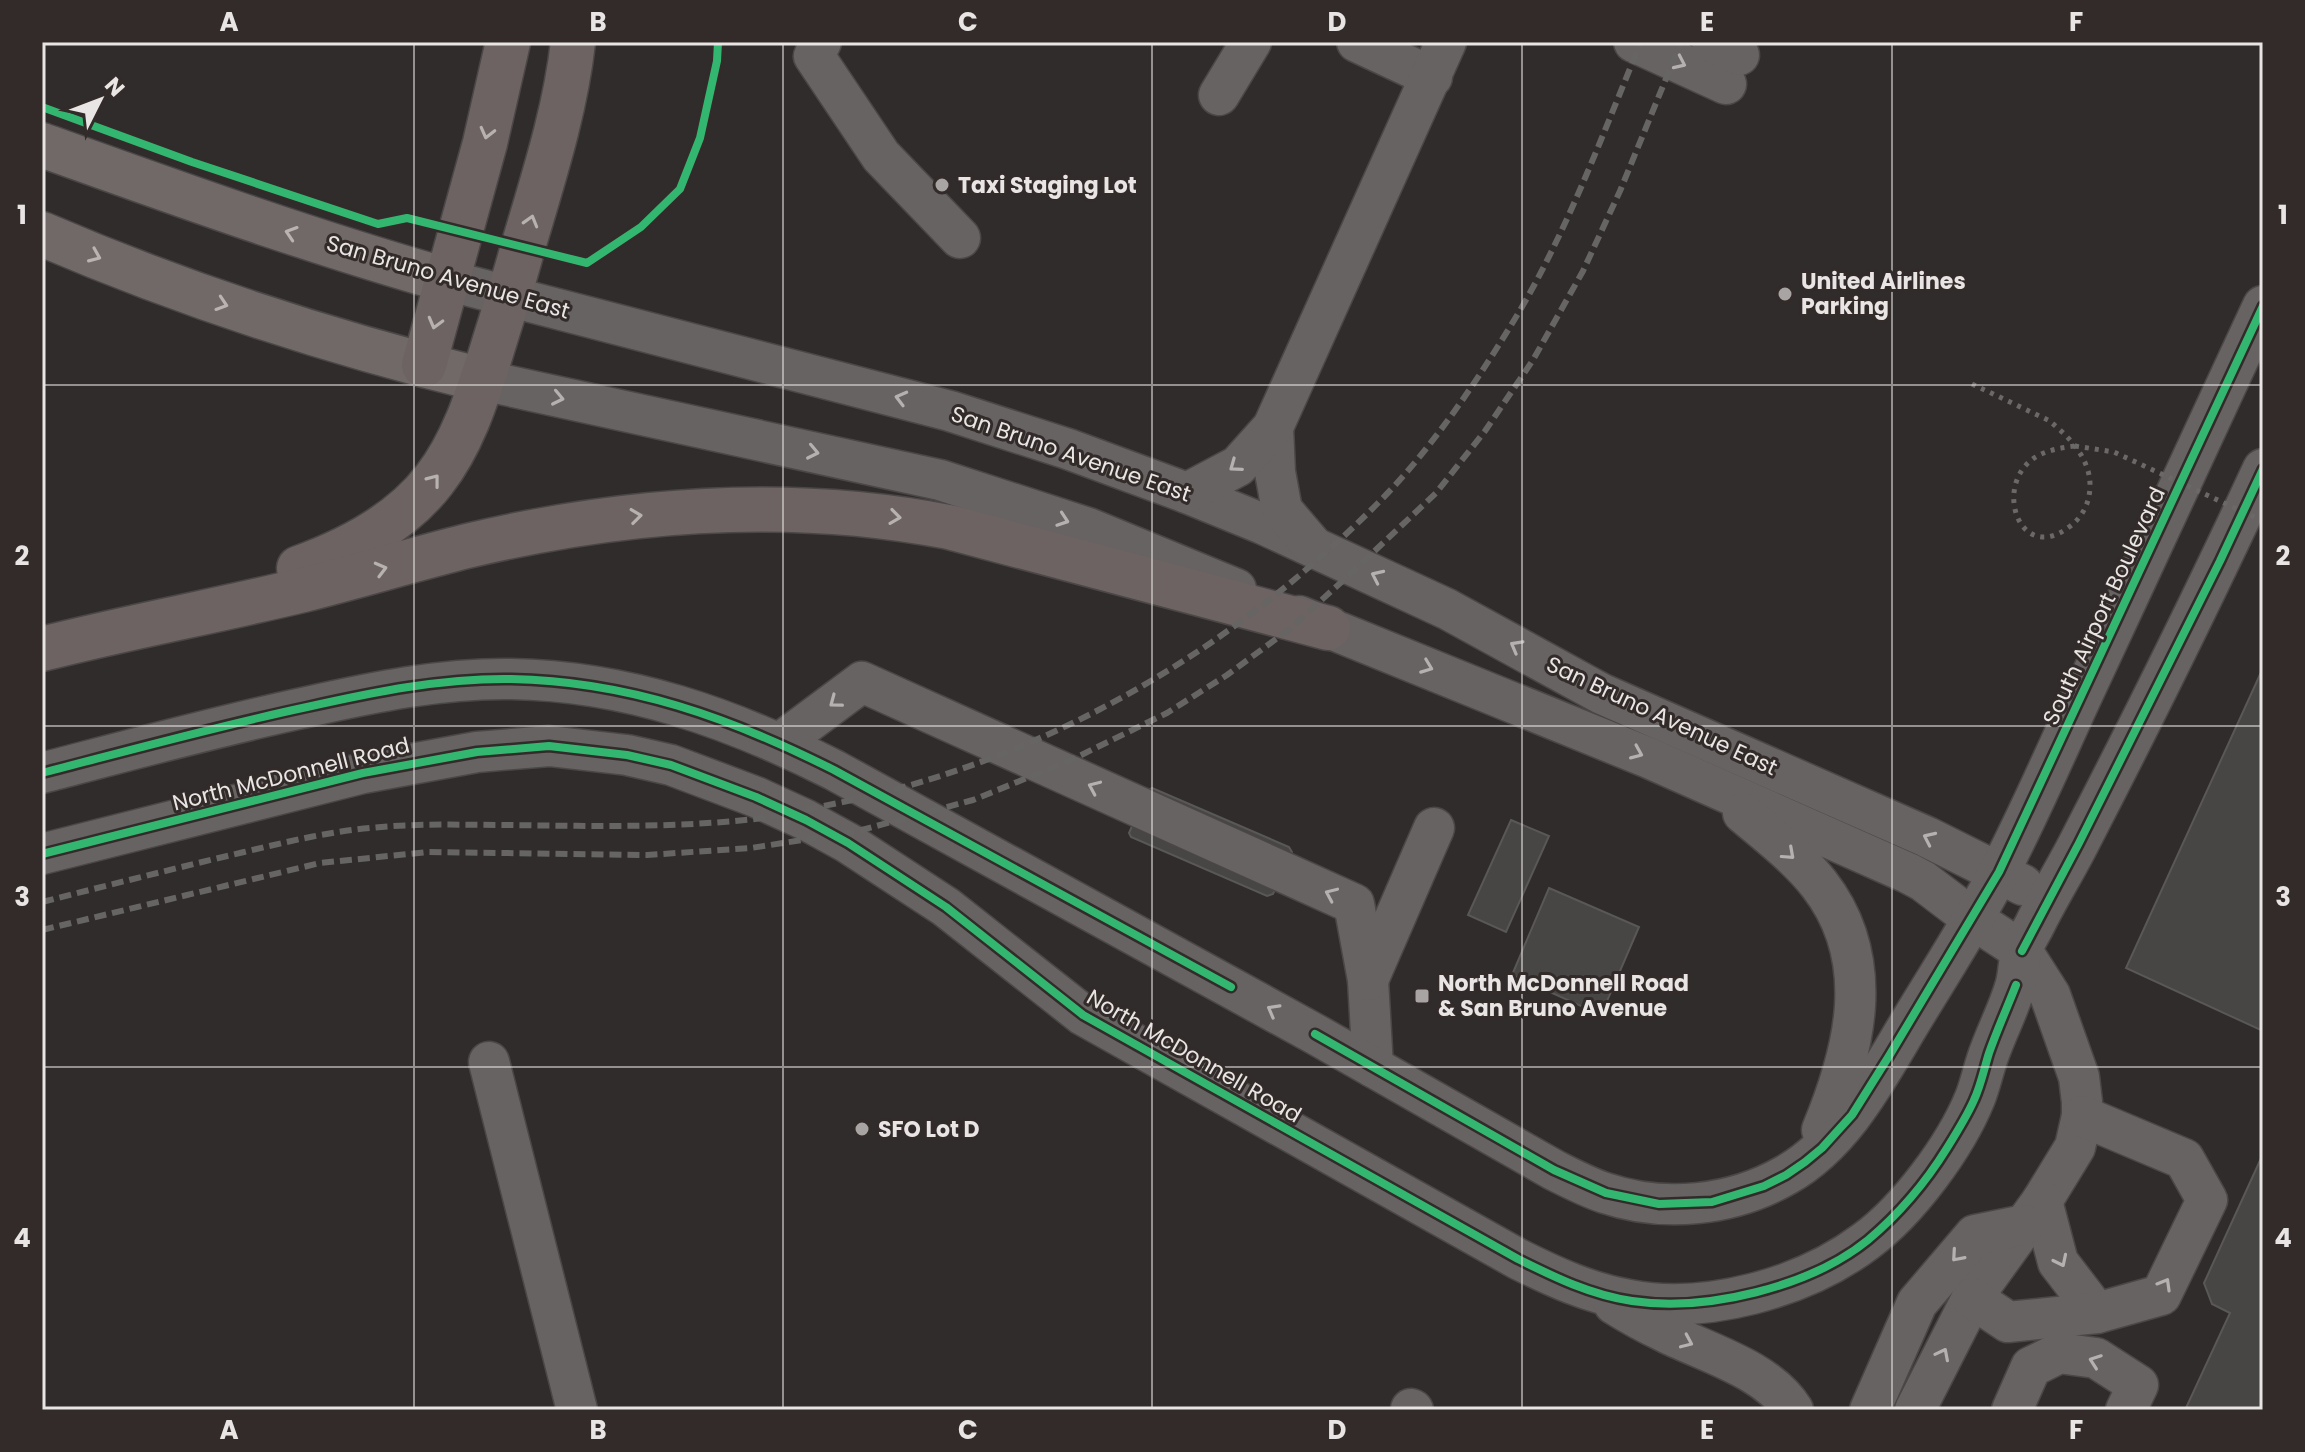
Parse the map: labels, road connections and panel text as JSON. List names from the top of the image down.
{
  "streets": {
    "main road": ["San Bruno Avenue East"],
    "street": ["South Airport Boulevard", "North McDonnell Road"]
  },
  "crossings": [
    ["San Bruno Avenue East", "South Airport Boulevard"],
    ["San Bruno Avenue East", "North McDonnell Road"]
  ],
  "places": {
    "other": ["Taxi Staging Lot", "United Airlines Parking", "SFO Lot D"],
    "transit": ["North McDonnell Road & San Bruno Avenue"]
  },
  "north": "top right",
  "grid": {
    "columns": [
      "A",
      "B",
      "C",
      "D",
      "E",
      "F"
    ],
    "rows": [
      "1",
      "2",
      "3",
      "4"
    ]
  }
}
